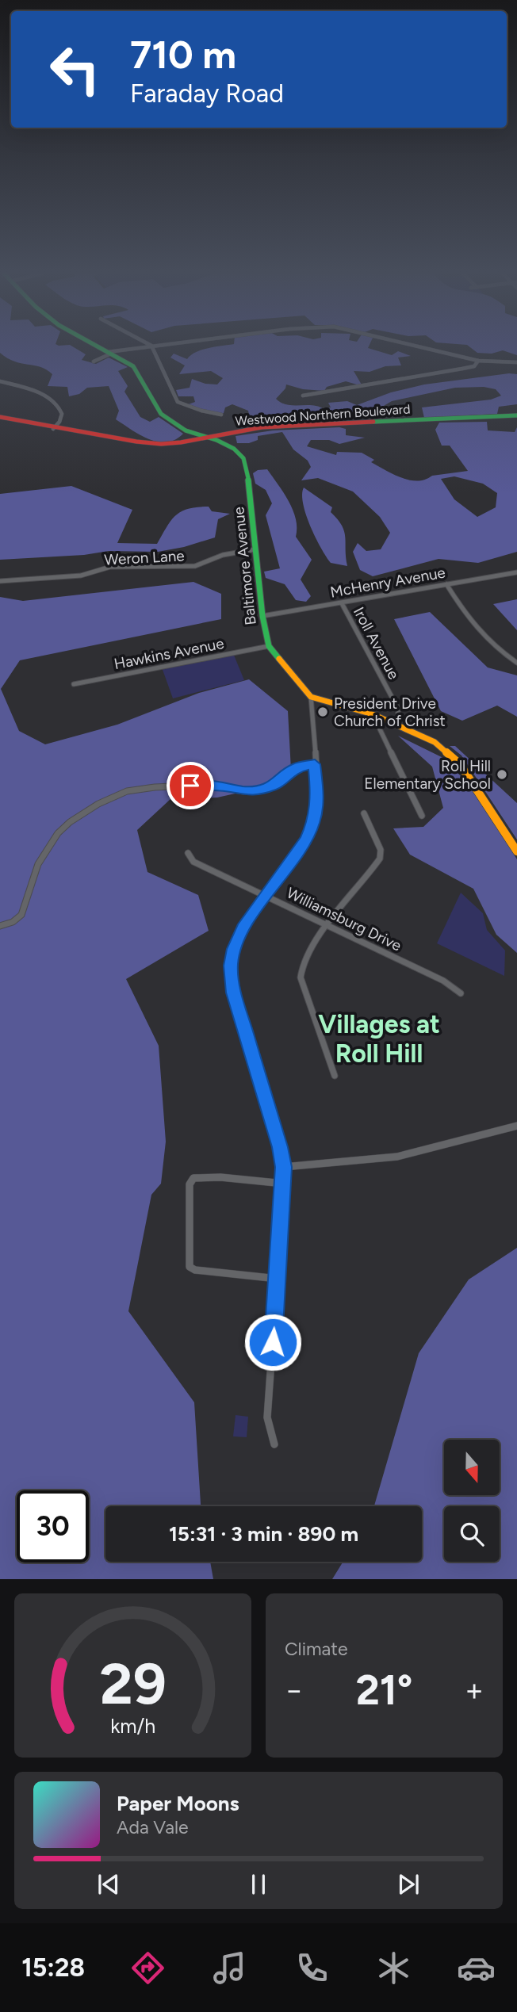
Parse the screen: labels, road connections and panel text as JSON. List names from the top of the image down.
{
  "streets": {
    "street": [
      "Westwood Northern Boulevard",
      "Weron Lane",
      "Baltimore Avenue",
      "McHenry Avenue",
      "Iroll Avenue",
      "Hawkins Avenue",
      "Williamsburg Drive"
    ]
  },
  "crossings": [
    ["Westwood Northern Boulevard", "Baltimore Avenue"],
    ["Weron Lane", "Baltimore Avenue"],
    ["Baltimore Avenue", "McHenry Avenue"],
    ["Baltimore Avenue", "Hawkins Avenue"],
    ["McHenry Avenue", "Iroll Avenue"]
  ],
  "districts": ["Villages at Roll Hill"],
  "places": ["President Drive Church of Christ", "Roll Hill Elementary School"],
  "north": "bottom",
  "page": {
    "turn": ["710 m", "Faraday Road"],
    "limit": "30",
    "trip": "15:31 · 3 min · 890 m",
    "tile": "Climate",
    "heat": ["−", "21°", "+"],
    "song": ["Paper Moons", "Ada Vale"],
    "tabs": "15:28",
    "gauge": ["29", "km/h"]
  }
}
